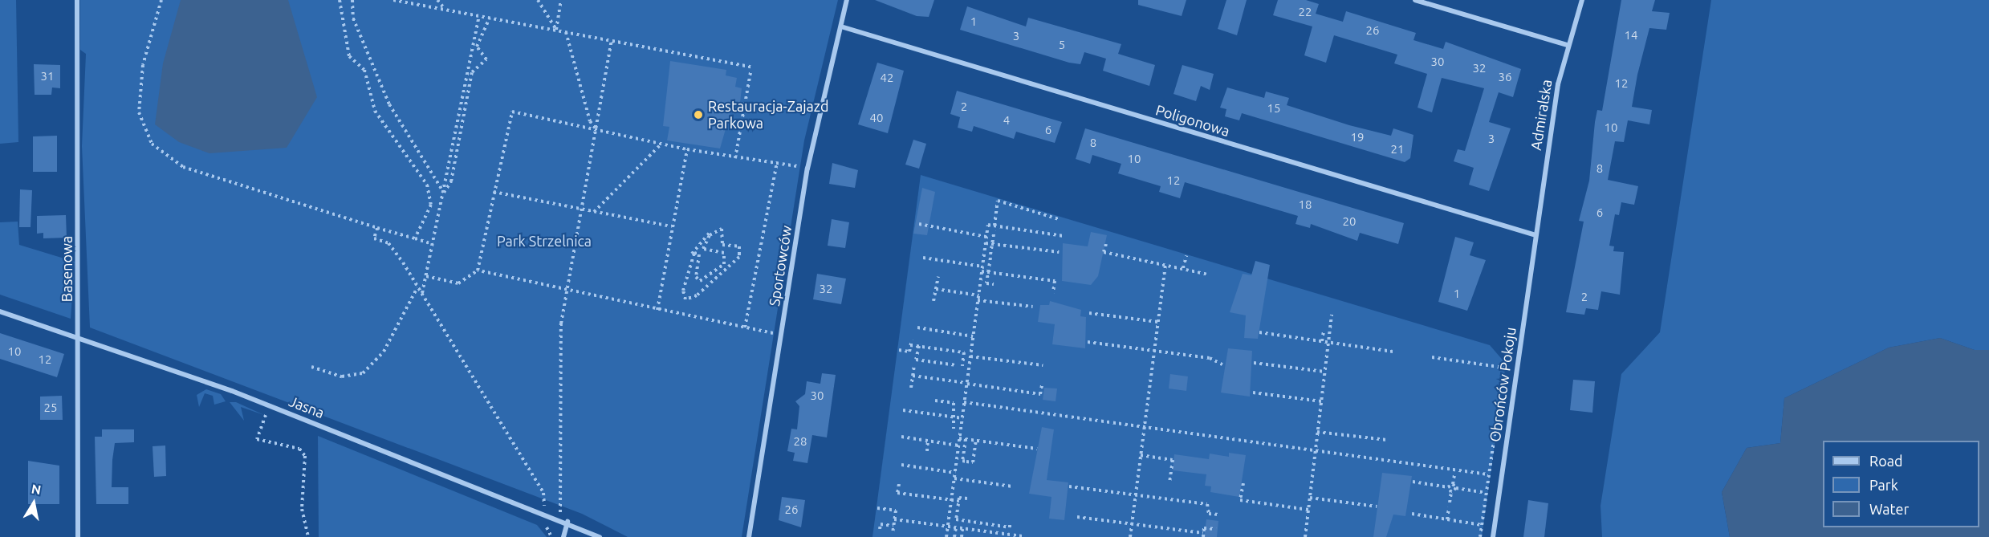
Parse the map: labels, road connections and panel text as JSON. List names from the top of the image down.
{
  "streets": {
    "street": [
      "Admiralska",
      "Poligonowa",
      "Sportowców",
      "Basenowa",
      "Obrońców Pokoju",
      "Jasna"
    ]
  },
  "crossings": [
    ["Admiralska", "Poligonowa"],
    ["Admiralska", "Obrońców Pokoju"],
    ["Poligonowa", "Sportowców"],
    ["Poligonowa", "Obrońców Pokoju"],
    ["Basenowa", "Jasna"]
  ],
  "parks": ["Park Strzelnica"],
  "places": ["Restauracja-Zajazd Parkowa"],
  "house_numbers": [
    "22",
    "1",
    "26",
    "14",
    "3",
    "5",
    "30",
    "32",
    "31",
    "36",
    "42",
    "12",
    "2",
    "15",
    "40",
    "4",
    "10",
    "6",
    "19",
    "3",
    "8",
    "21",
    "10",
    "8",
    "12",
    "18",
    "6",
    "20",
    "32",
    "1",
    "2",
    "10",
    "12",
    "30",
    "25",
    "28",
    "26"
  ],
  "legend": ["Road", "Park", "Water"],
  "north": "top"
}
